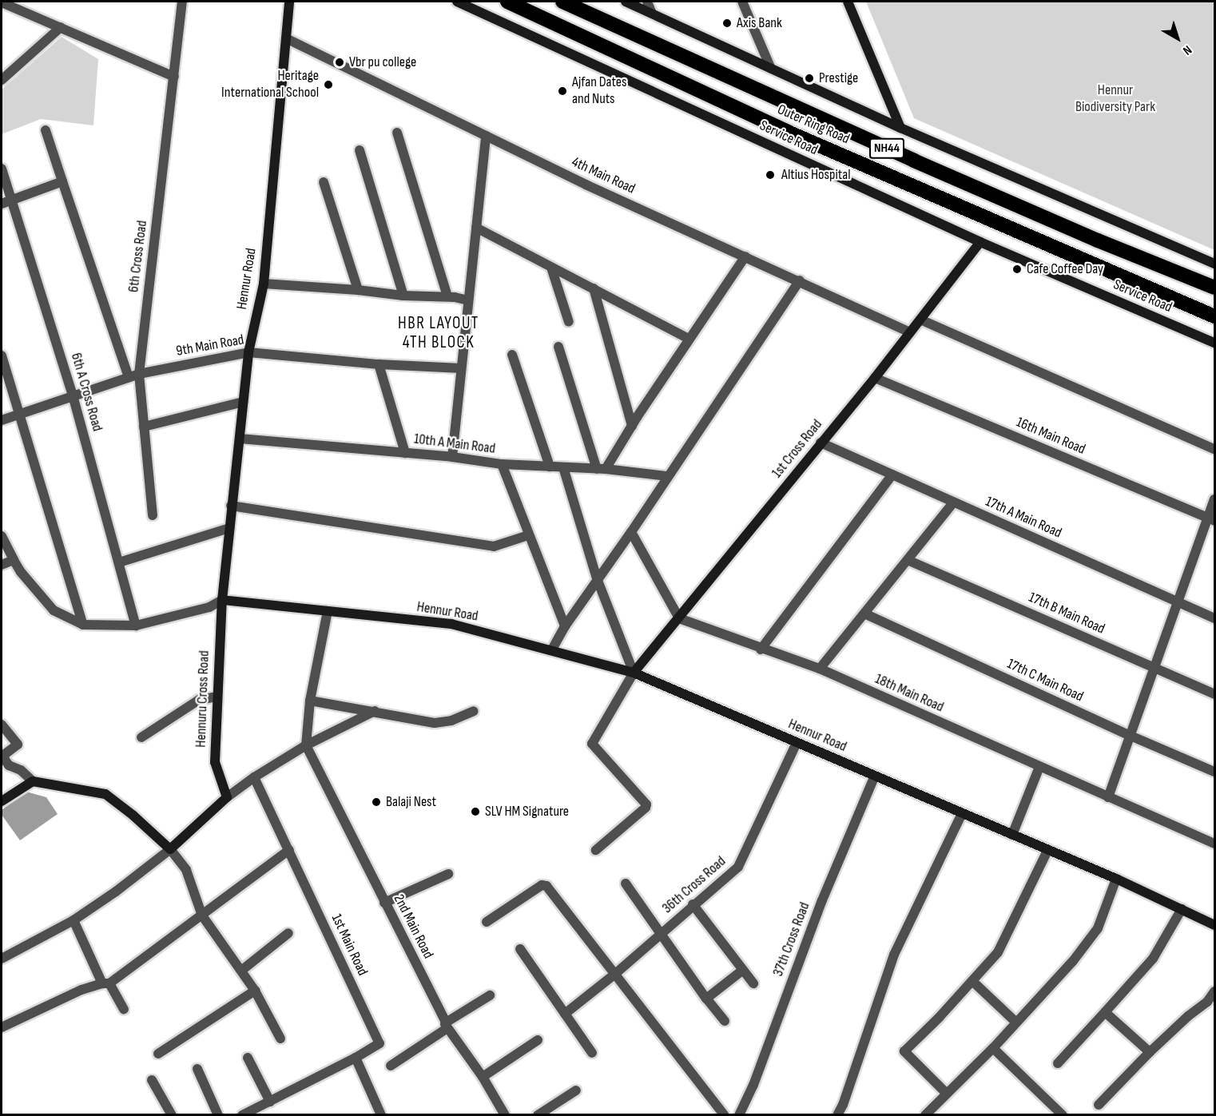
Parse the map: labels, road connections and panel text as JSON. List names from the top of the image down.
{
  "streets": {
    "highway": ["Outer Ring Road", "NH44"],
    "street": [
      "Service Road",
      "4th Main Road",
      "6th Cross Road",
      "Hennur Road",
      "9th Main Road",
      "6th A Cross Road",
      "16th Main Road",
      "10th A Main Road",
      "1st Cross Road",
      "17th A Main Road",
      "17th B Main Road",
      "17th C Main Road",
      "18th Main Road",
      "Hennuru Cross Road",
      "36th Cross Road",
      "2nd Main Road",
      "37th Cross Road",
      "1st Main Road"
    ]
  },
  "crossings": [
    ["Service Road", "1st Cross Road"],
    ["4th Main Road", "Hennur Road"],
    ["4th Main Road", "1st Cross Road"],
    ["6th Cross Road", "9th Main Road"],
    ["Hennur Road", "9th Main Road"],
    ["Hennur Road", "10th A Main Road"],
    ["Hennur Road", "1st Cross Road"],
    ["Hennur Road", "Hennuru Cross Road"],
    ["Hennur Road", "36th Cross Road"],
    ["Hennur Road", "37th Cross Road"],
    ["9th Main Road", "6th A Cross Road"],
    ["16th Main Road", "1st Cross Road"],
    ["1st Cross Road", "17th A Main Road"],
    ["1st Cross Road", "18th Main Road"]
  ],
  "districts": ["HBR LAYOUT 4TH BLOCK"],
  "parks": ["Hennur Biodiversity Park"],
  "places": [
    "Axis Bank",
    "Vbr pu college",
    "Prestige",
    "Heritage International School",
    "Ajfan Dates and Nuts",
    "Altius Hospital",
    "Cafe Coffee Day",
    "Balaji Nest",
    "SLV HM Signature"
  ],
  "north": "bottom right"
}
